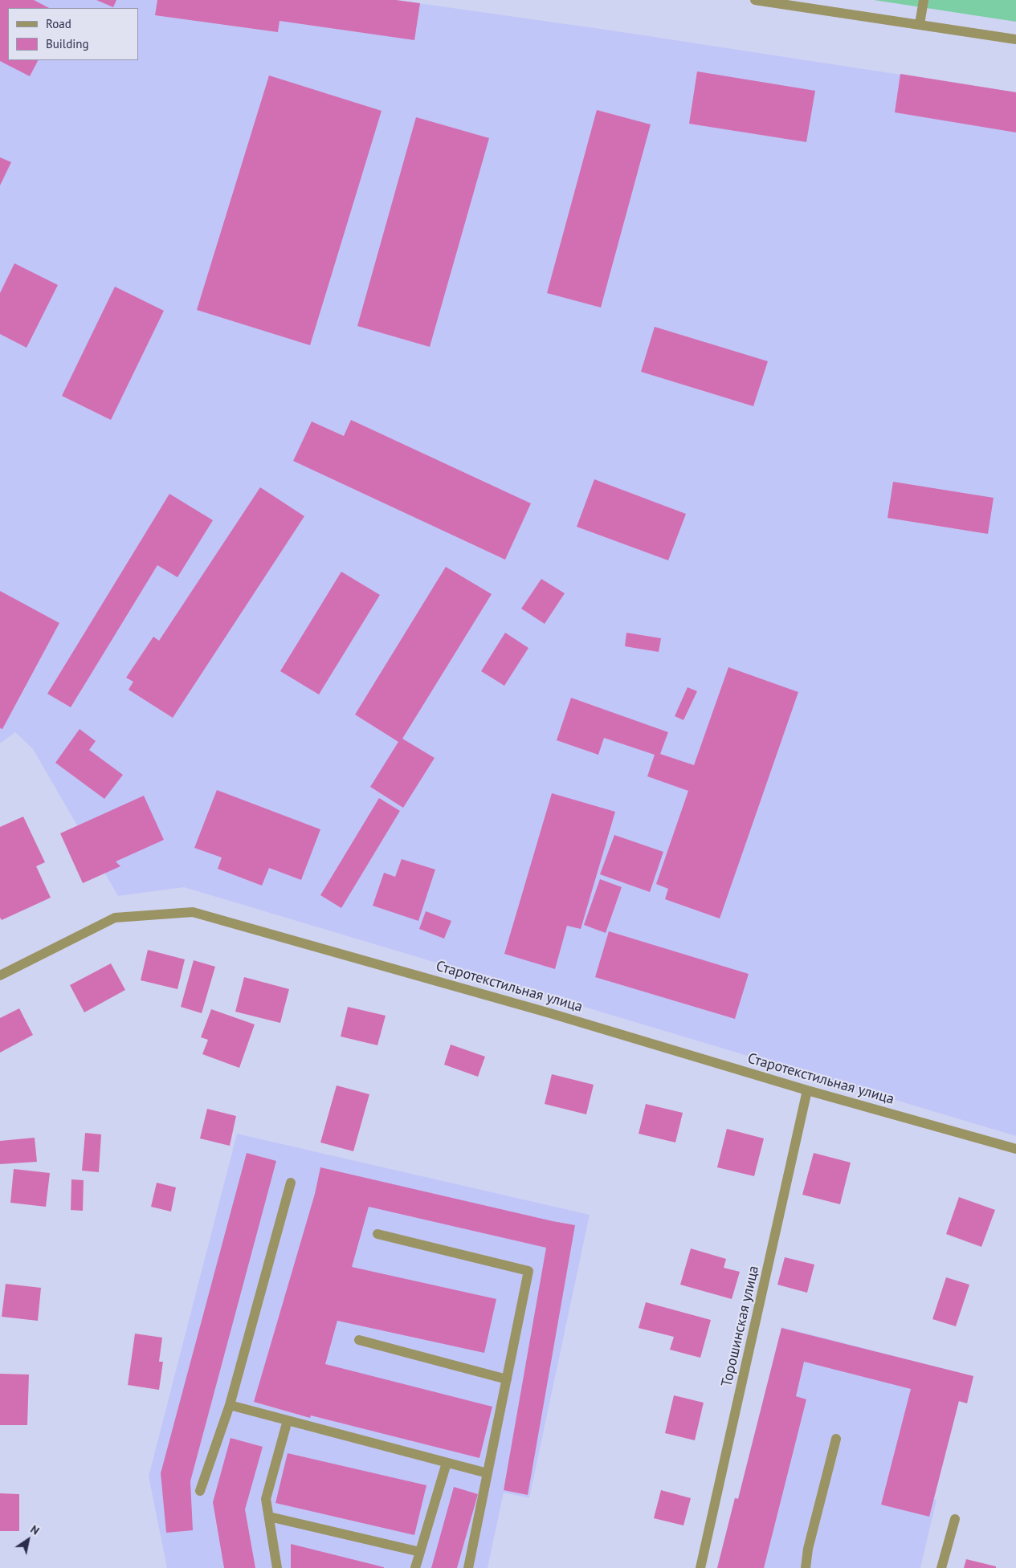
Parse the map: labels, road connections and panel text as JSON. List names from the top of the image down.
{
  "streets": {
    "street": ["Старотекстильная улица", "Торошинская улица"]
  },
  "crossings": [
    ["Старотекстильная улица", "Торошинская улица"]
  ],
  "legend": ["Road", "Building"],
  "north": "top right"
}
